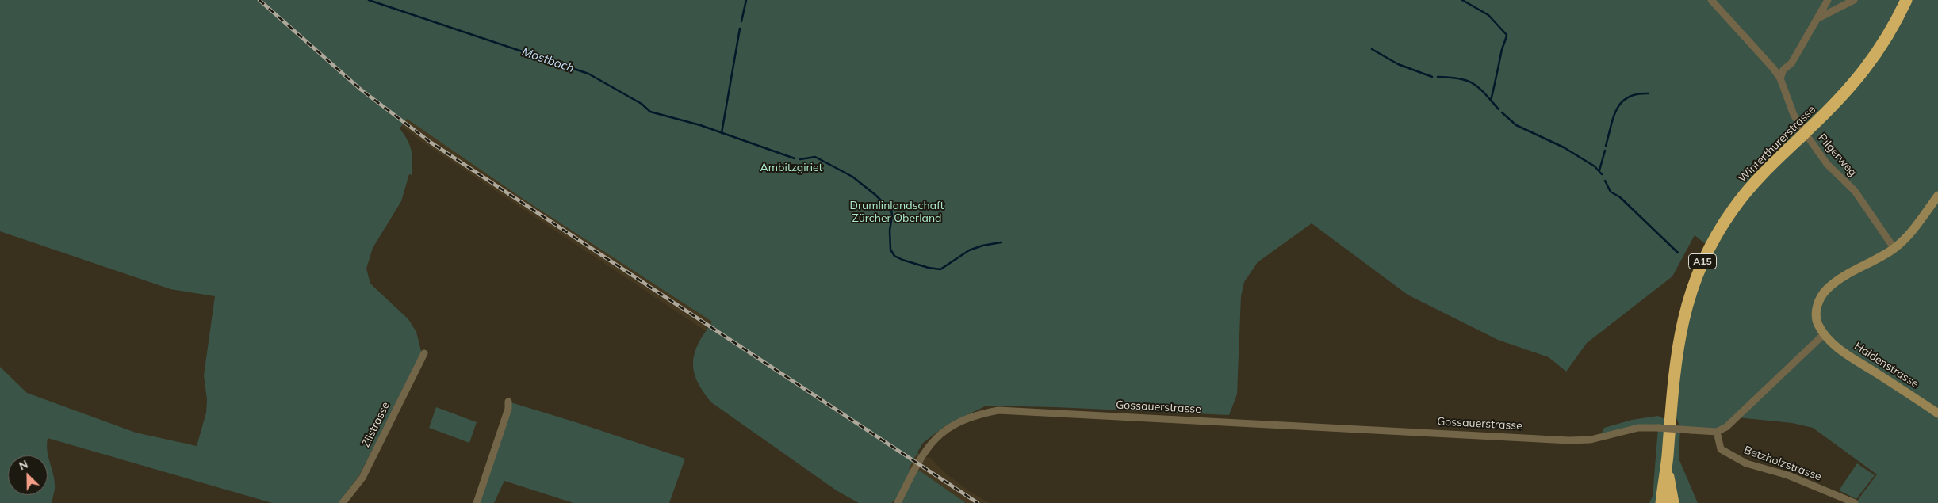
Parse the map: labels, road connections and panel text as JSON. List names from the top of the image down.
{
  "streets": {
    "highway": ["Winterthurerstrasse", "A15"],
    "street": [
      "Pilgerweg",
      "Haldenstrasse",
      "Gossauerstrasse",
      "Zilstrasse",
      "Betzholzstrasse"
    ]
  },
  "crossings": [
    ["Winterthurerstrasse", "A15"],
    ["Gossauerstrasse", "Betzholzstrasse"]
  ],
  "water": ["Mostbach"],
  "parks": ["Ambitzgiriet", "Drumlinlandschaft Zürcher Oberland"],
  "north": "top left"
}
